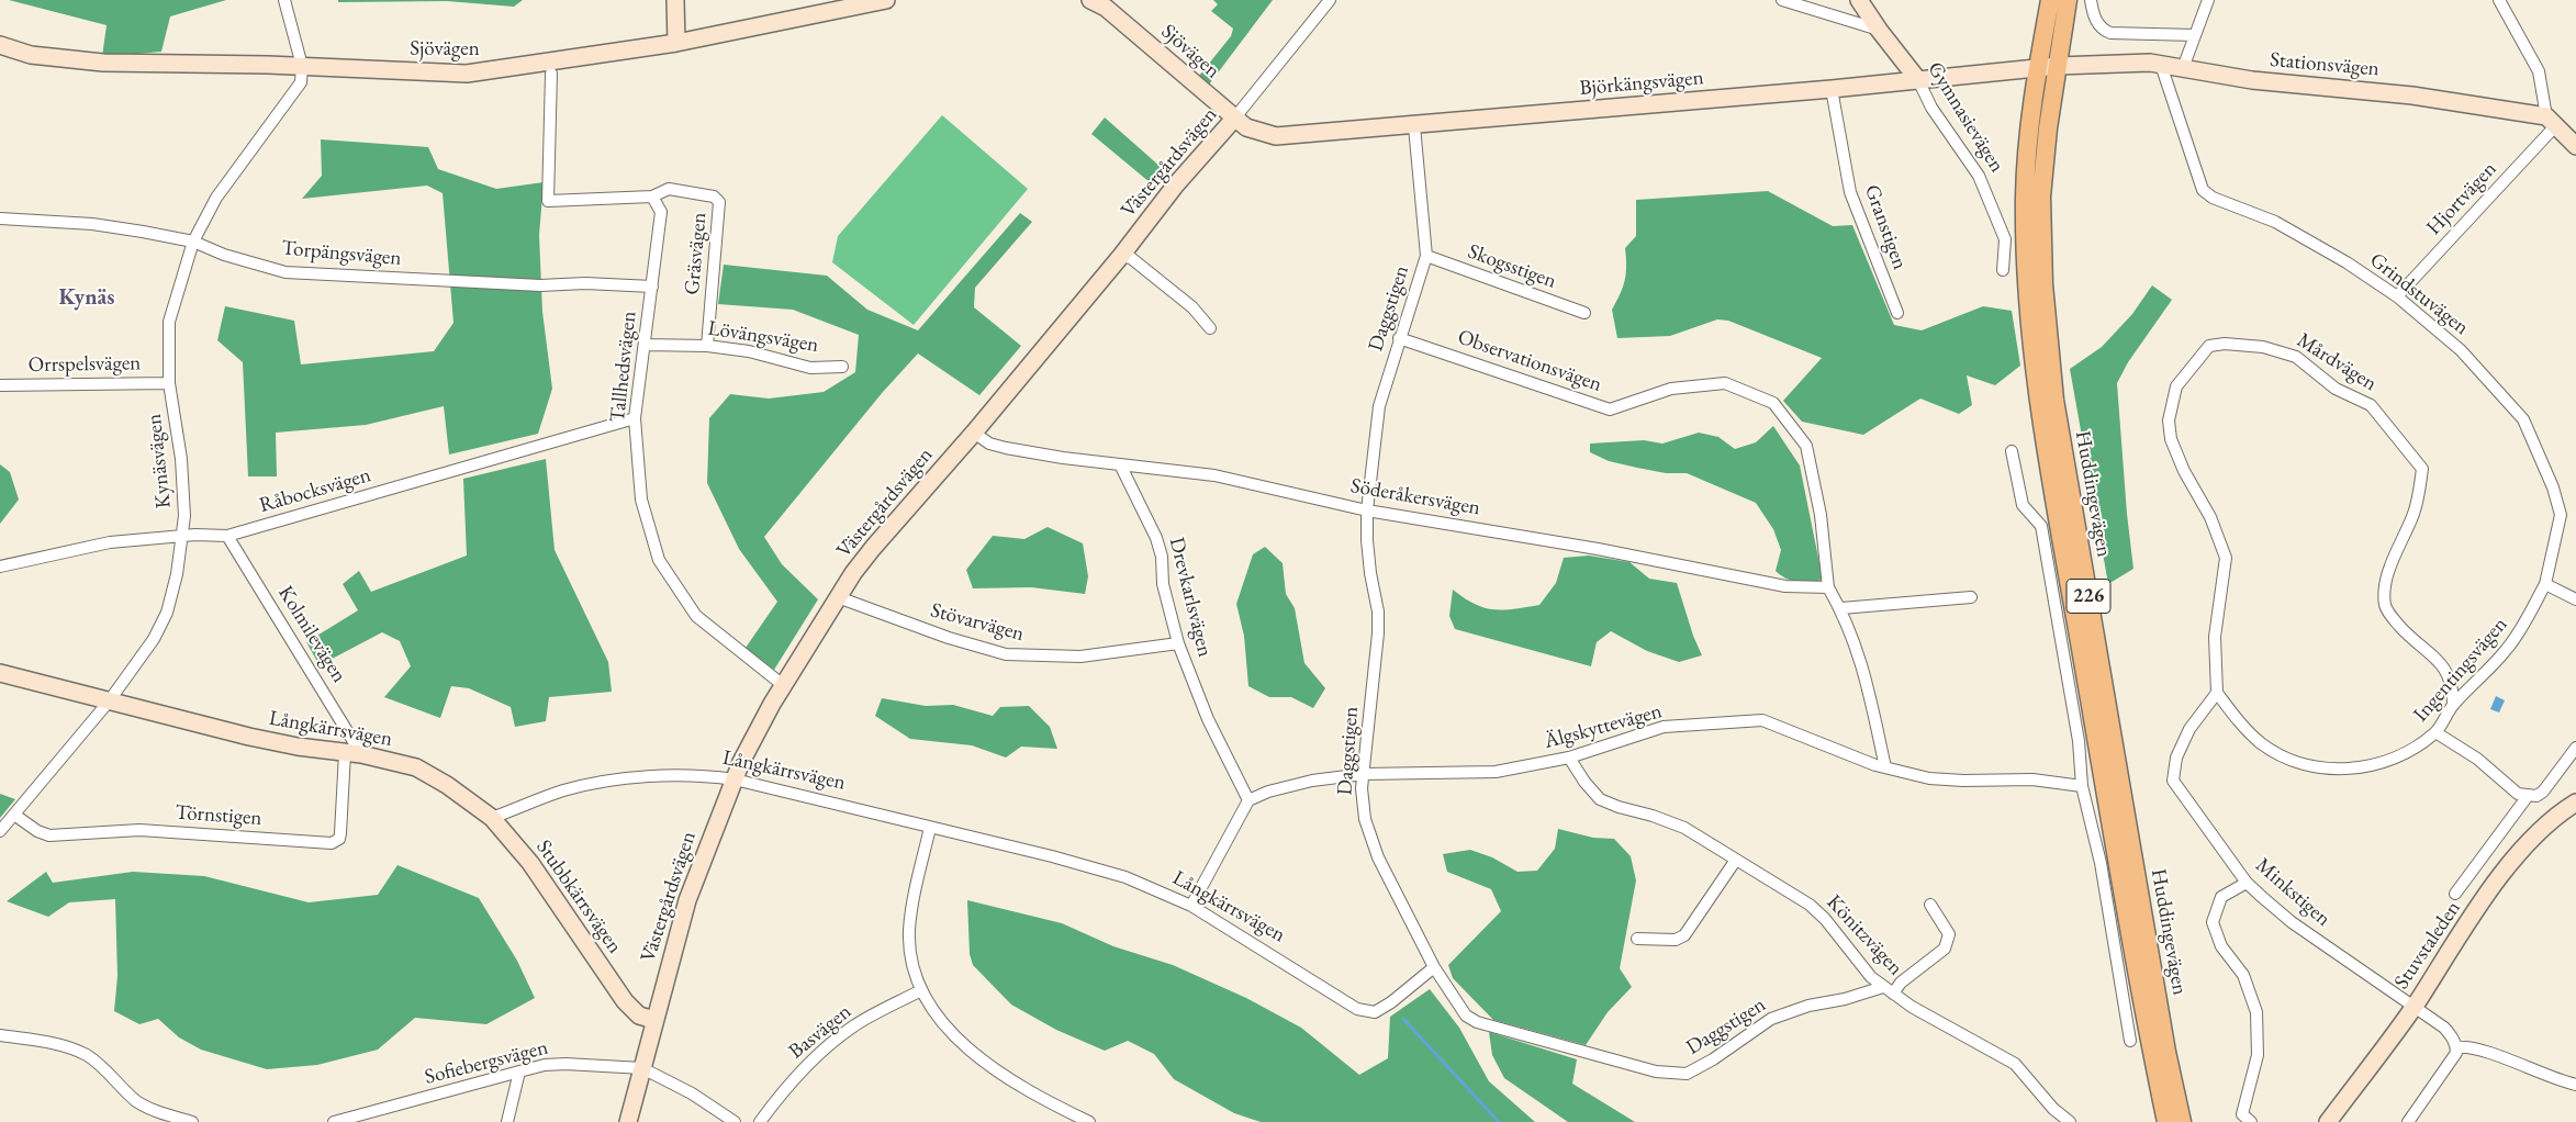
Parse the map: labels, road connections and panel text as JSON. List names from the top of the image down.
{
  "streets": {
    "main road": ["Huddingevägen", "226"],
    "street": [
      "Sjövägen",
      "Stationsvägen",
      "Björkängsvägen",
      "Gymnasievägen",
      "Västergårdsvägen",
      "Hjortvägen",
      "Granstigen",
      "Torpängsvägen",
      "Gräsvägen",
      "Skogsstigen",
      "Grindstuvägen",
      "Daggstigen",
      "Lövängsvägen",
      "Observationsvägen",
      "Mårdvägen",
      "Orrspelsvägen",
      "Tallhedsvägen",
      "Kynäsvägen",
      "Råbocksvägen",
      "Söderåkersvägen",
      "Drevkarlsvägen",
      "Stövarvägen",
      "Kolmilevägen",
      "Ingentingsvägen",
      "Älgskyttevägen",
      "Långkärrsvägen",
      "Törnstigen",
      "Minkstigen",
      "Stubbkärrsvägen",
      "Könitzvägen",
      "Stuvstaleden",
      "Basvägen",
      "Sofiebergsvägen"
    ]
  },
  "crossings": [
    ["Sjövägen", "Björkängsvägen"],
    ["Sjövägen", "Västergårdsvägen"],
    ["Sjövägen", "Kynäsvägen"],
    ["Stationsvägen", "Björkängsvägen"],
    ["Stationsvägen", "Hjortvägen"],
    ["Stationsvägen", "Grindstuvägen"],
    ["Stationsvägen", "Huddingevägen"],
    ["Björkängsvägen", "Gymnasievägen"],
    ["Björkängsvägen", "Västergårdsvägen"],
    ["Björkängsvägen", "Granstigen"],
    ["Björkängsvägen", "Daggstigen"],
    ["Björkängsvägen", "Huddingevägen"],
    ["Västergårdsvägen", "Tallhedsvägen"],
    ["Västergårdsvägen", "Söderåkersvägen"],
    ["Västergårdsvägen", "Stövarvägen"],
    ["Västergårdsvägen", "Långkärrsvägen"],
    ["Västergårdsvägen", "Stubbkärrsvägen"],
    ["Västergårdsvägen", "Sofiebergsvägen"],
    ["Hjortvägen", "Grindstuvägen"],
    ["Torpängsvägen", "Tallhedsvägen"],
    ["Torpängsvägen", "Kynäsvägen"],
    ["Gräsvägen", "Lövängsvägen"],
    ["Gräsvägen", "Tallhedsvägen"],
    ["Skogsstigen", "Daggstigen"],
    ["Grindstuvägen", "Ingentingsvägen"],
    ["Daggstigen", "Observationsvägen"],
    ["Daggstigen", "Söderåkersvägen"],
    ["Daggstigen", "Älgskyttevägen"],
    ["Daggstigen", "Långkärrsvägen"],
    ["Daggstigen", "Könitzvägen"],
    ["Lövängsvägen", "Tallhedsvägen"],
    ["Observationsvägen", "Söderåkersvägen"],
    ["Mårdvägen", "Ingentingsvägen"],
    ["Mårdvägen", "Minkstigen"],
    ["Orrspelsvägen", "Kynäsvägen"],
    ["Tallhedsvägen", "Råbocksvägen"],
    ["Kynäsvägen", "Råbocksvägen"],
    ["Kynäsvägen", "Långkärrsvägen"],
    ["Kynäsvägen", "Törnstigen"],
    ["Råbocksvägen", "Kolmilevägen"],
    ["Söderåkersvägen", "Drevkarlsvägen"],
    ["Drevkarlsvägen", "Stövarvägen"],
    ["Drevkarlsvägen", "Älgskyttevägen"],
    ["Kolmilevägen", "Långkärrsvägen"],
    ["Kolmilevägen", "Törnstigen"],
    ["Ingentingsvägen", "Minkstigen"],
    ["Älgskyttevägen", "Könitzvägen"],
    ["Långkärrsvägen", "Törnstigen"],
    ["Långkärrsvägen", "Stubbkärrsvägen"],
    ["Minkstigen", "Stuvstaleden"]
  ],
  "districts": ["Kynäs"]
}
